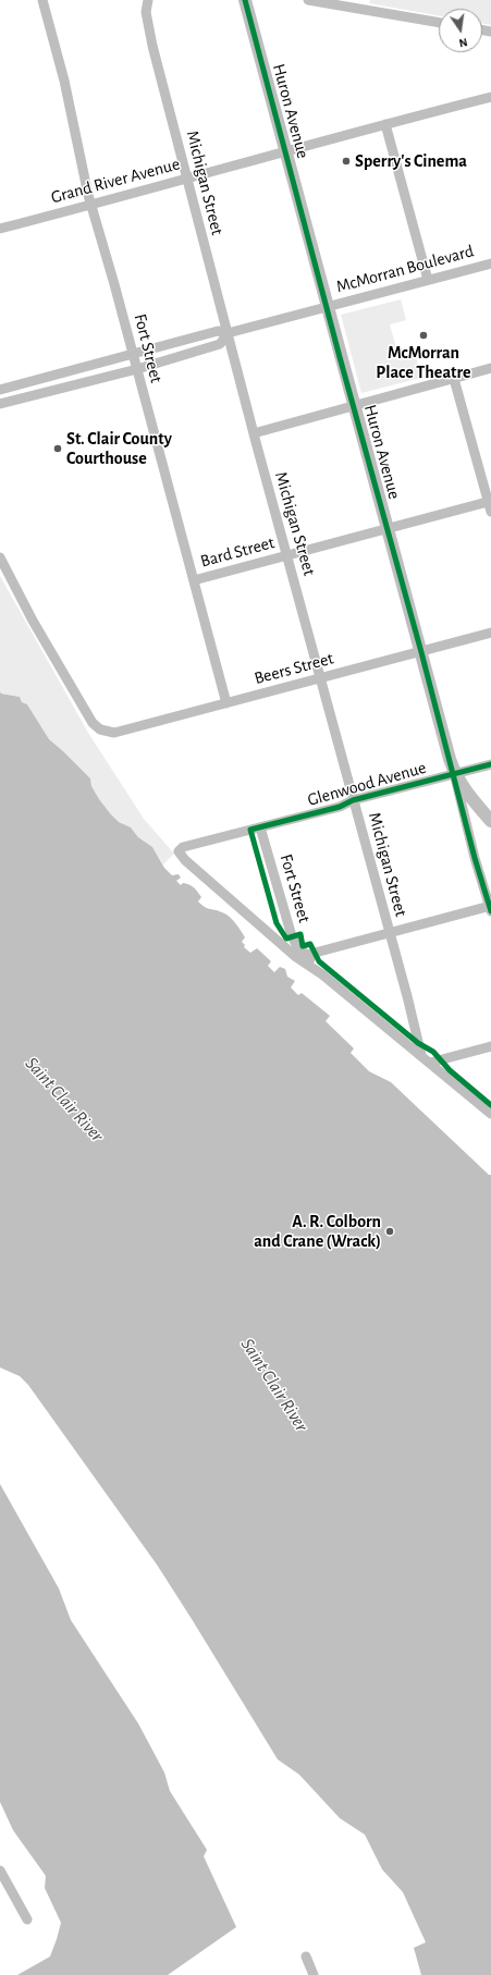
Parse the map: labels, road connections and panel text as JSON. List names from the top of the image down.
{
  "streets": {
    "main road": ["Huron Avenue"],
    "street": [
      "Grand River Avenue",
      "Michigan Street",
      "McMorran Boulevard",
      "Fort Street",
      "Bard Street",
      "Beers Street",
      "Glenwood Avenue"
    ]
  },
  "crossings": [
    ["Huron Avenue", "Grand River Avenue"],
    ["Huron Avenue", "McMorran Boulevard"],
    ["Huron Avenue", "Bard Street"],
    ["Huron Avenue", "Beers Street"],
    ["Huron Avenue", "Glenwood Avenue"],
    ["Grand River Avenue", "Michigan Street"],
    ["Grand River Avenue", "Fort Street"],
    ["Michigan Street", "McMorran Boulevard"],
    ["Michigan Street", "Bard Street"],
    ["Michigan Street", "Beers Street"],
    ["Michigan Street", "Glenwood Avenue"],
    ["McMorran Boulevard", "Fort Street"],
    ["Fort Street", "Bard Street"],
    ["Fort Street", "Beers Street"],
    ["Fort Street", "Glenwood Avenue"]
  ],
  "water": ["Saint Clair River"],
  "places": [
    "Sperry's Cinema",
    "McMorran Place Theatre",
    "St. Clair County Courthouse",
    "A. R. Colborn and Crane (Wrack)"
  ],
  "north": "bottom"
}
